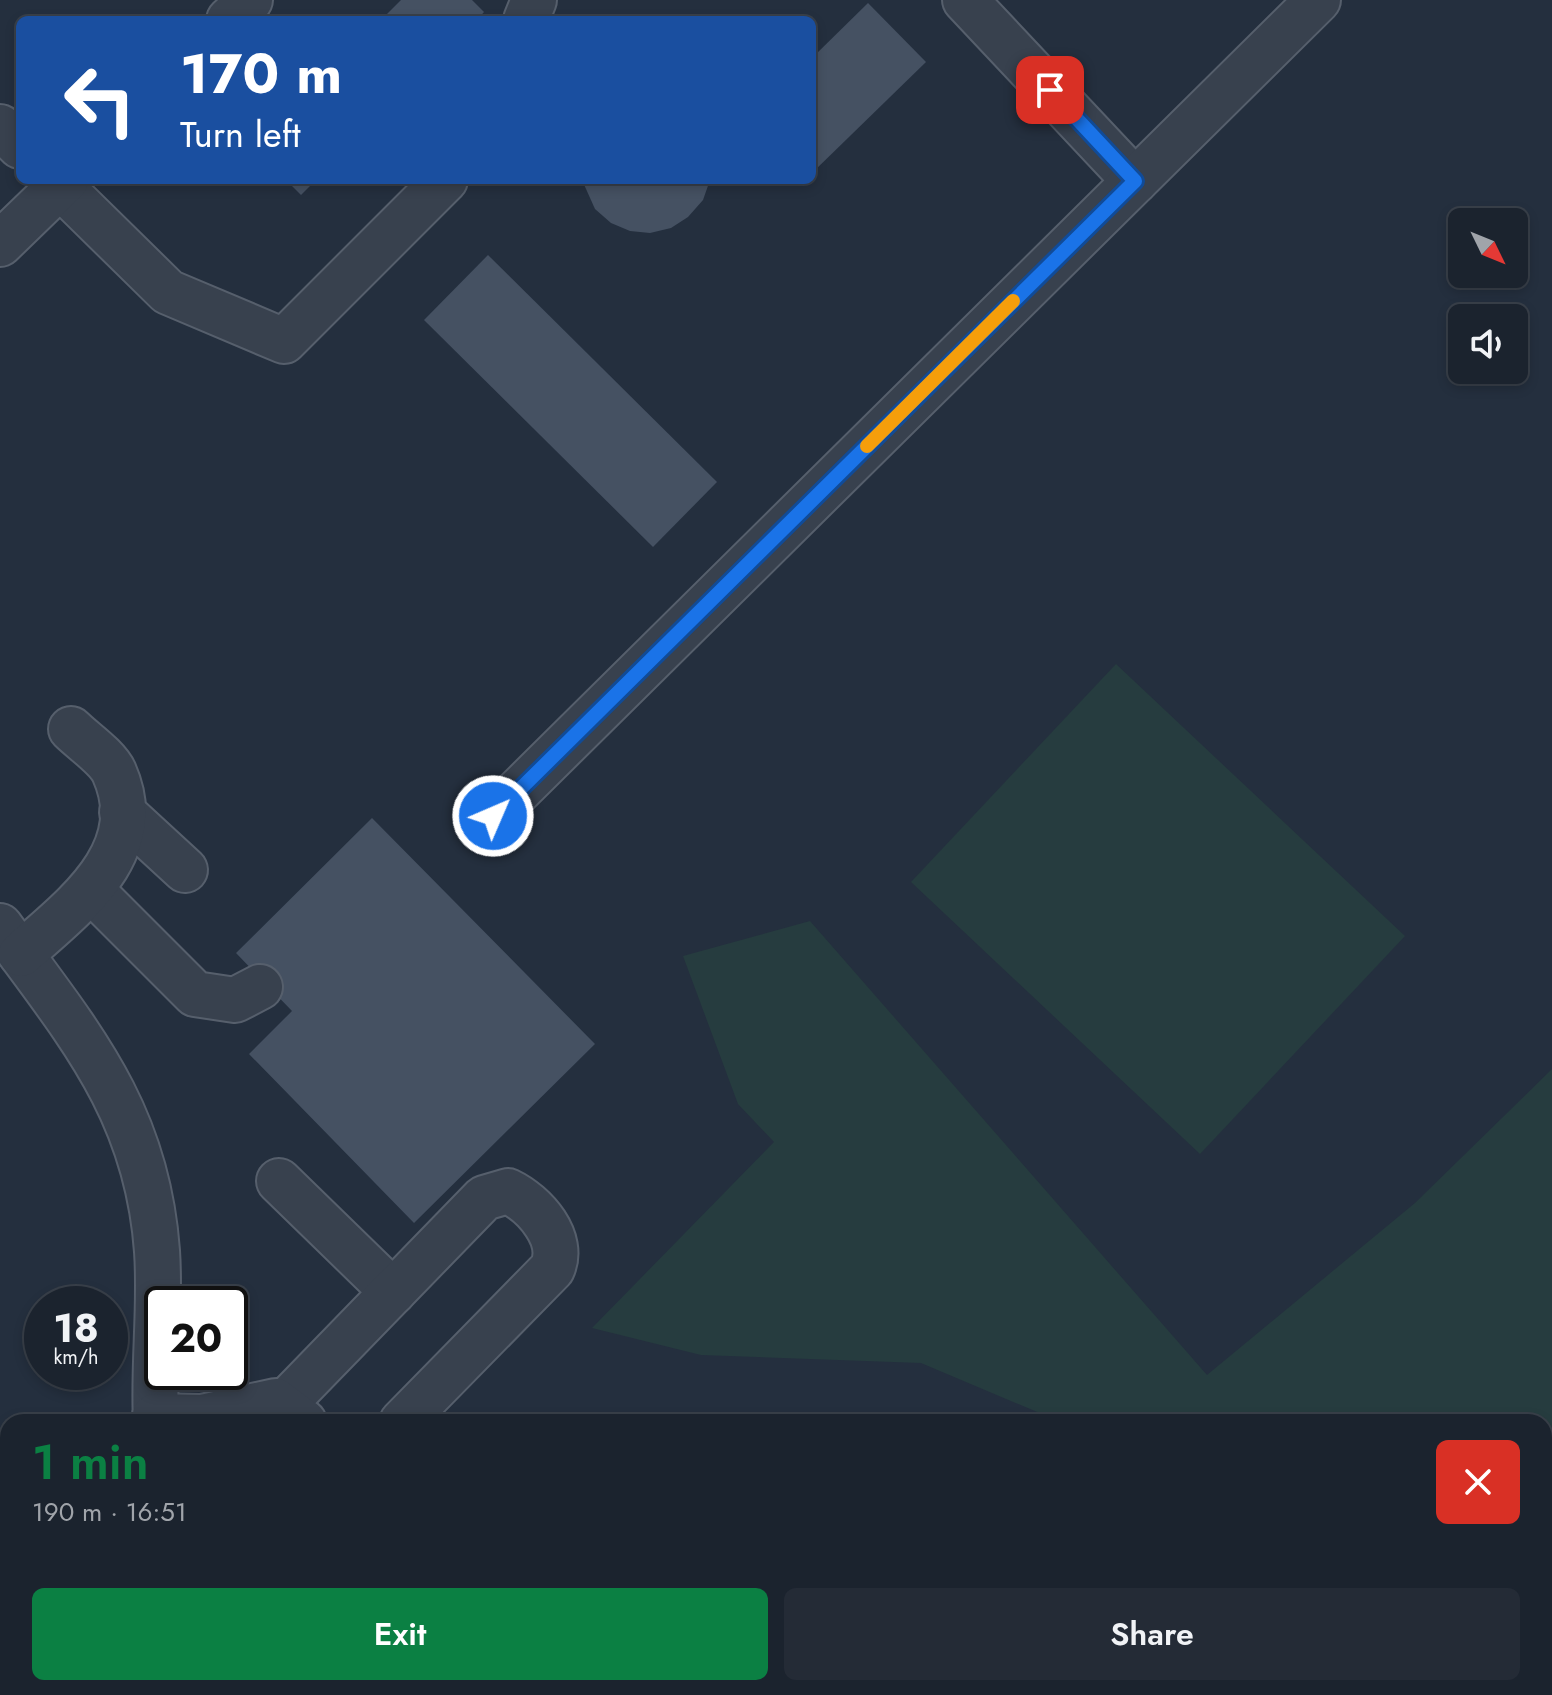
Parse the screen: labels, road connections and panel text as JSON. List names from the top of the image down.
{
  "north": "bottom right",
  "page": {
    "turn": ["170 m", "Turn left"],
    "speed": "18 km/h",
    "limit": "20",
    "heading": ["1 min", "190 m · 16:51"],
    "buttons": ["Exit", "Share"]
  }
}
